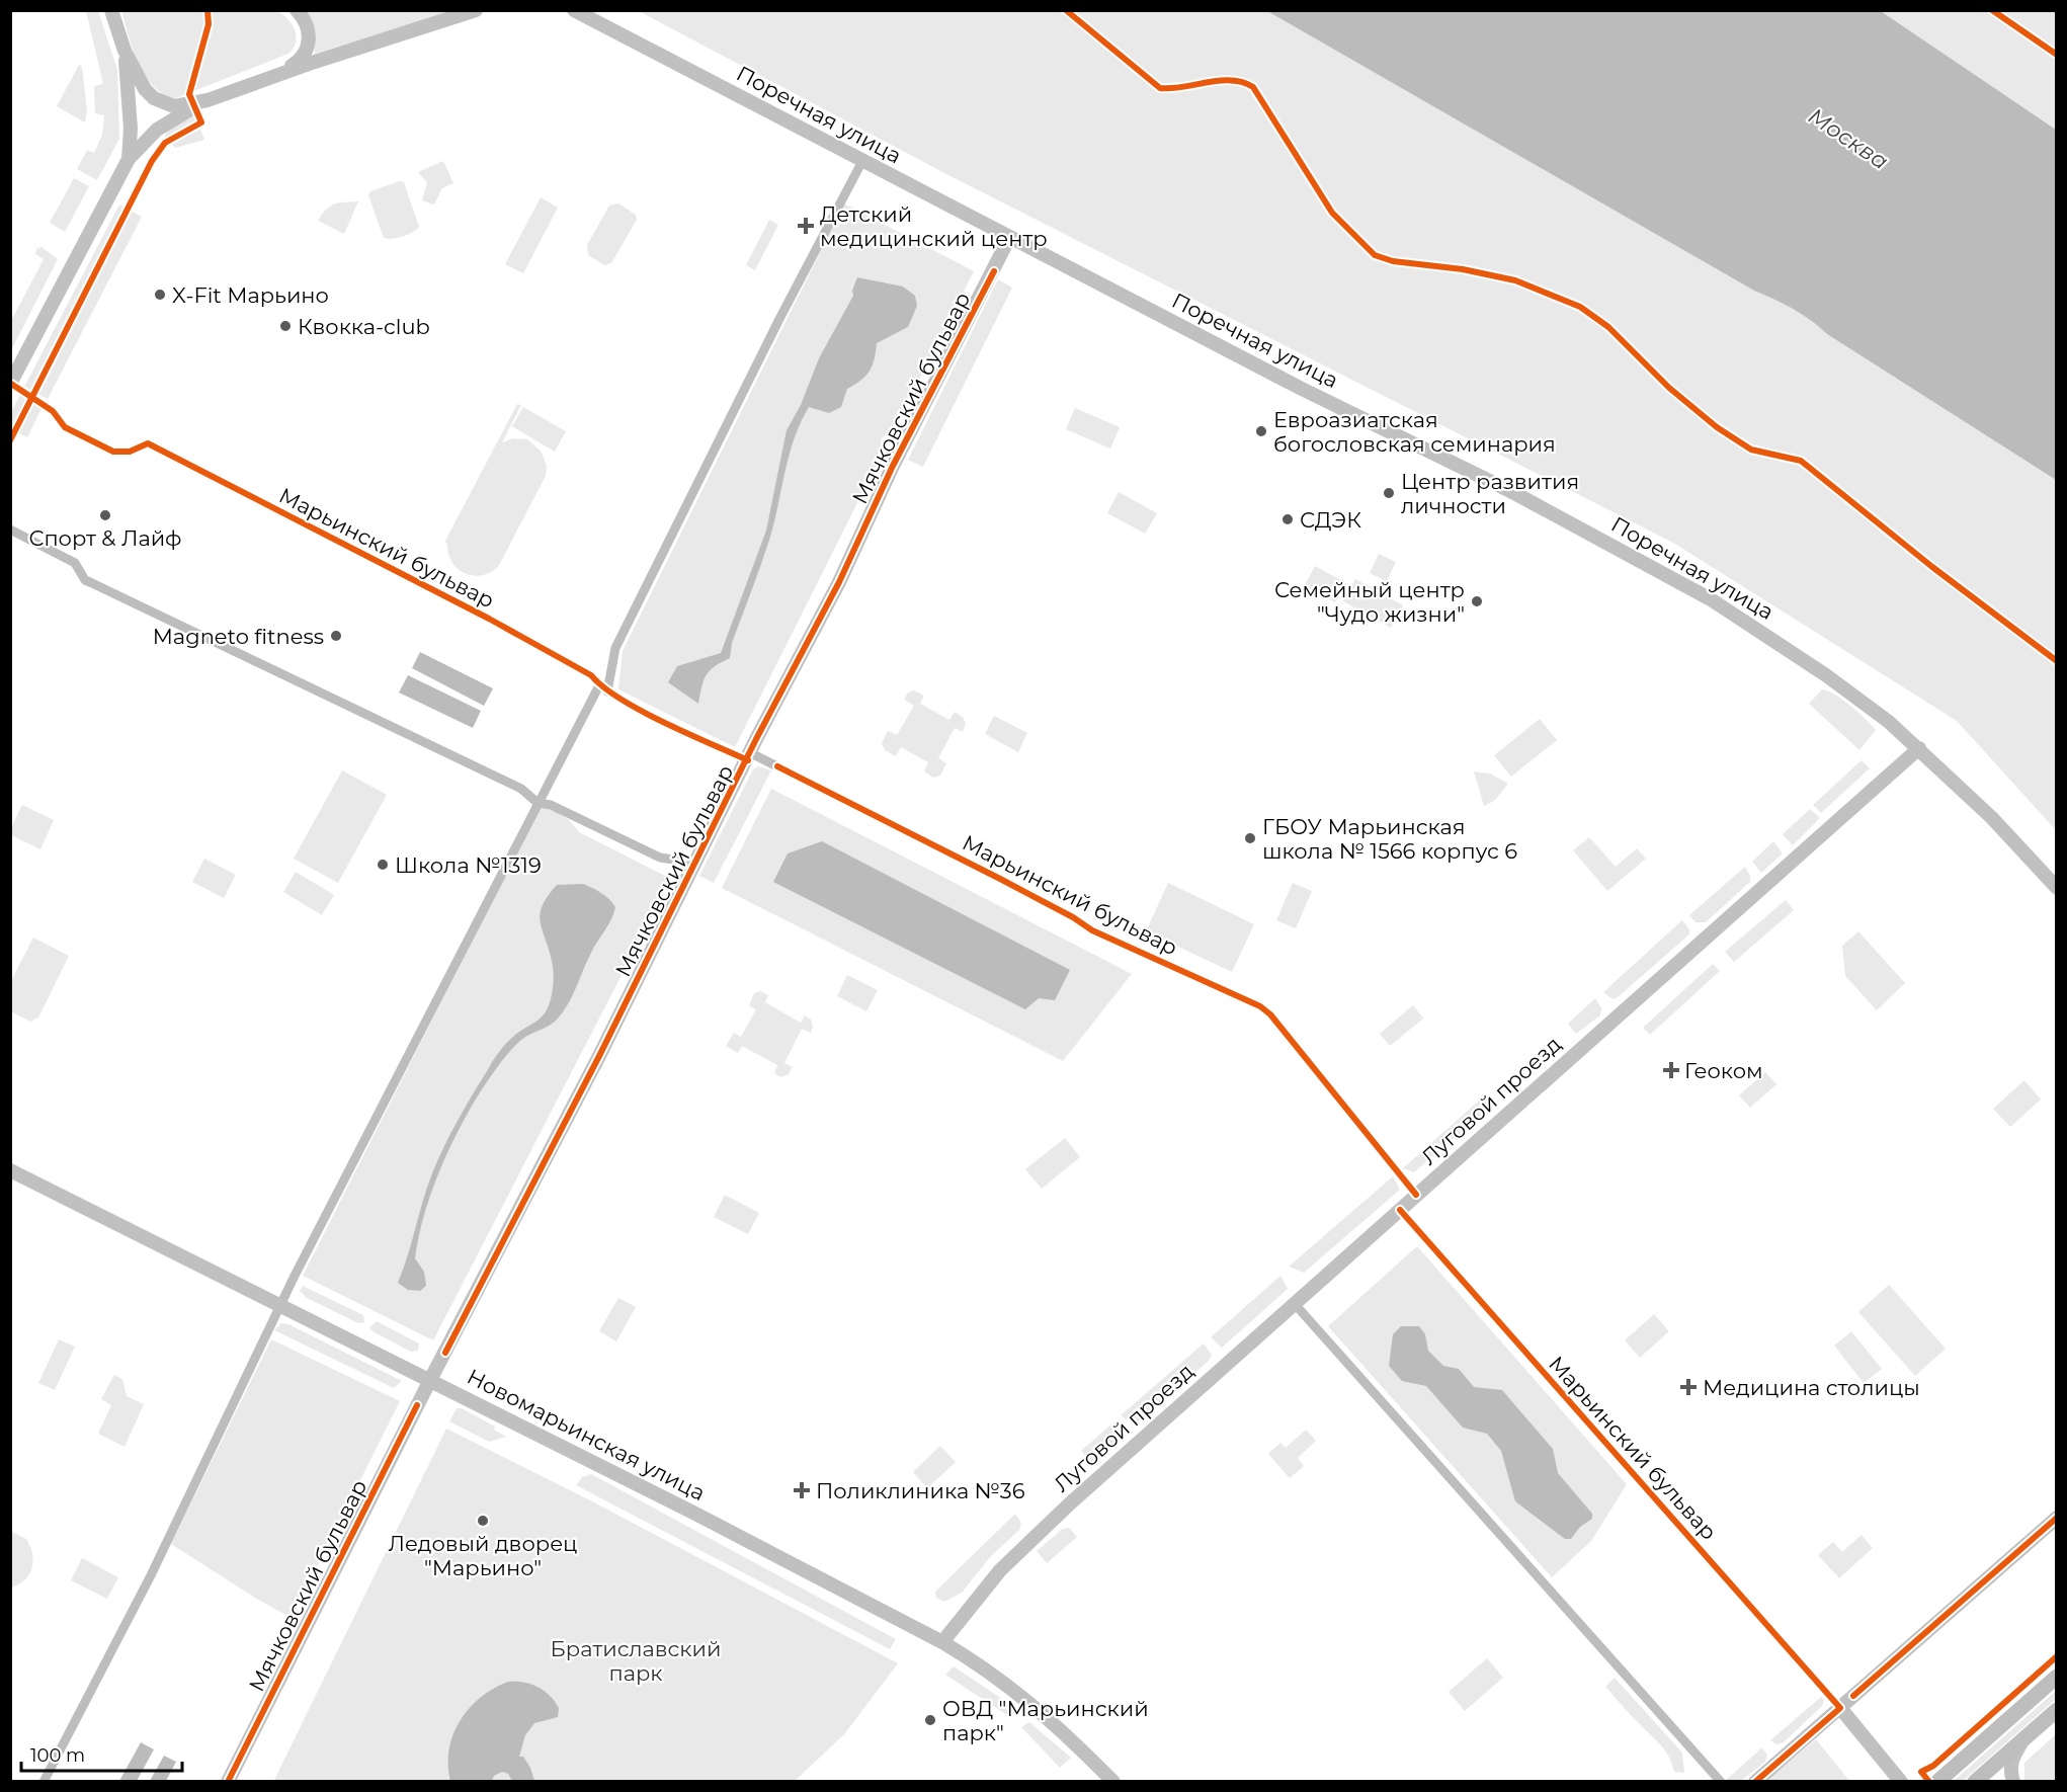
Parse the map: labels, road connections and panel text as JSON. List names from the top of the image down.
{
  "streets": {
    "street": [
      "Поречная улица",
      "Мячковский бульвар",
      "Марьинский бульвар",
      "Луговой проезд",
      "Новомарьинская улица"
    ]
  },
  "crossings": [
    ["Поречная улица", "Мячковский бульвар"],
    ["Поречная улица", "Луговой проезд"],
    ["Мячковский бульвар", "Марьинский бульвар"],
    ["Мячковский бульвар", "Новомарьинская улица"],
    ["Марьинский бульвар", "Луговой проезд"],
    ["Луговой проезд", "Новомарьинская улица"]
  ],
  "water": ["Москва"],
  "parks": ["Братиславский парк"],
  "places": {
    "health": [
      "Детский медицинский центр",
      "Геоком",
      "Медицина столицы",
      "Поликлиника №36"
    ],
    "other": [
      "X-Fit Марьино",
      "Квокка-club",
      "Евроазиатская богословская семинария",
      "Центр развития личности",
      "Спорт & Лайф",
      "СДЭК",
      "Семейный центр \"Чудо жизни\"",
      "Magneto fitness",
      "ГБОУ Марьинская школа № 1566 корпус 6",
      "Школа №1319",
      "Ледовый дворец \"Марьино\"",
      "ОВД \"Марьинский парк\""
    ]
  },
  "scale_bar": "100 m"
}
